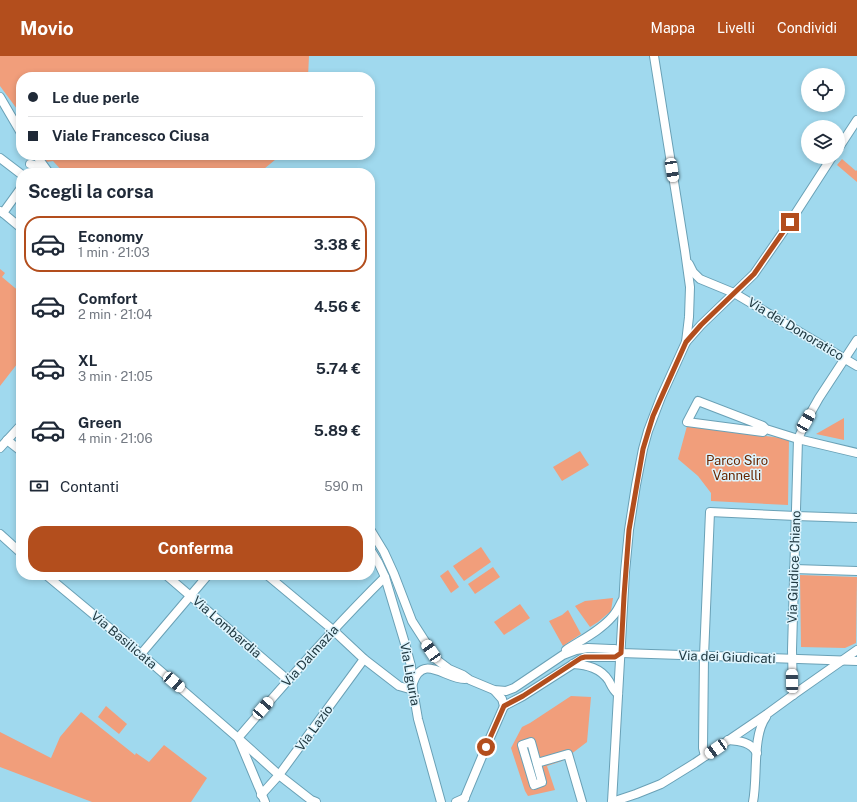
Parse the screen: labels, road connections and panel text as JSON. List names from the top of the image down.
{
  "streets": {
    "street": [
      "Via dei Donoratico",
      "Via Giudice Chiano",
      "Via Lombardia",
      "Via Basilicata",
      "Via Dalmazia",
      "Via dei Giudicati",
      "Via Liguria",
      "Via Lazio"
    ]
  },
  "crossings": [
    ["Via Giudice Chiano", "Via dei Giudicati"],
    ["Via Lombardia", "Via Dalmazia"],
    ["Via Basilicata", "Via Dalmazia"],
    ["Via Basilicata", "Via Lazio"],
    ["Via Dalmazia", "Via Liguria"]
  ],
  "parks": ["Parco Siro Vannelli"],
  "page": {
    "header": "Movio",
    "nav": ["Mappa", "Livelli", "Condividi"],
    "banner": ["Le due perle", "Viale Francesco Ciusa"],
    "heading": "Scegli la corsa",
    "list": [
      {
        "name": "Economy",
        "note": "1 min · 21:03",
        "value": "3.38 €"
      },
      {
        "name": "Comfort",
        "note": "2 min · 21:04",
        "value": "4.56 €"
      },
      {
        "name": "XL",
        "note": "3 min · 21:05",
        "value": "5.74 €"
      },
      {
        "name": "Green",
        "note": "4 min · 21:06",
        "value": "5.89 €"
      }
    ],
    "pay": ["Contanti", "590 m"],
    "buttons": "Conferma"
  }
}
